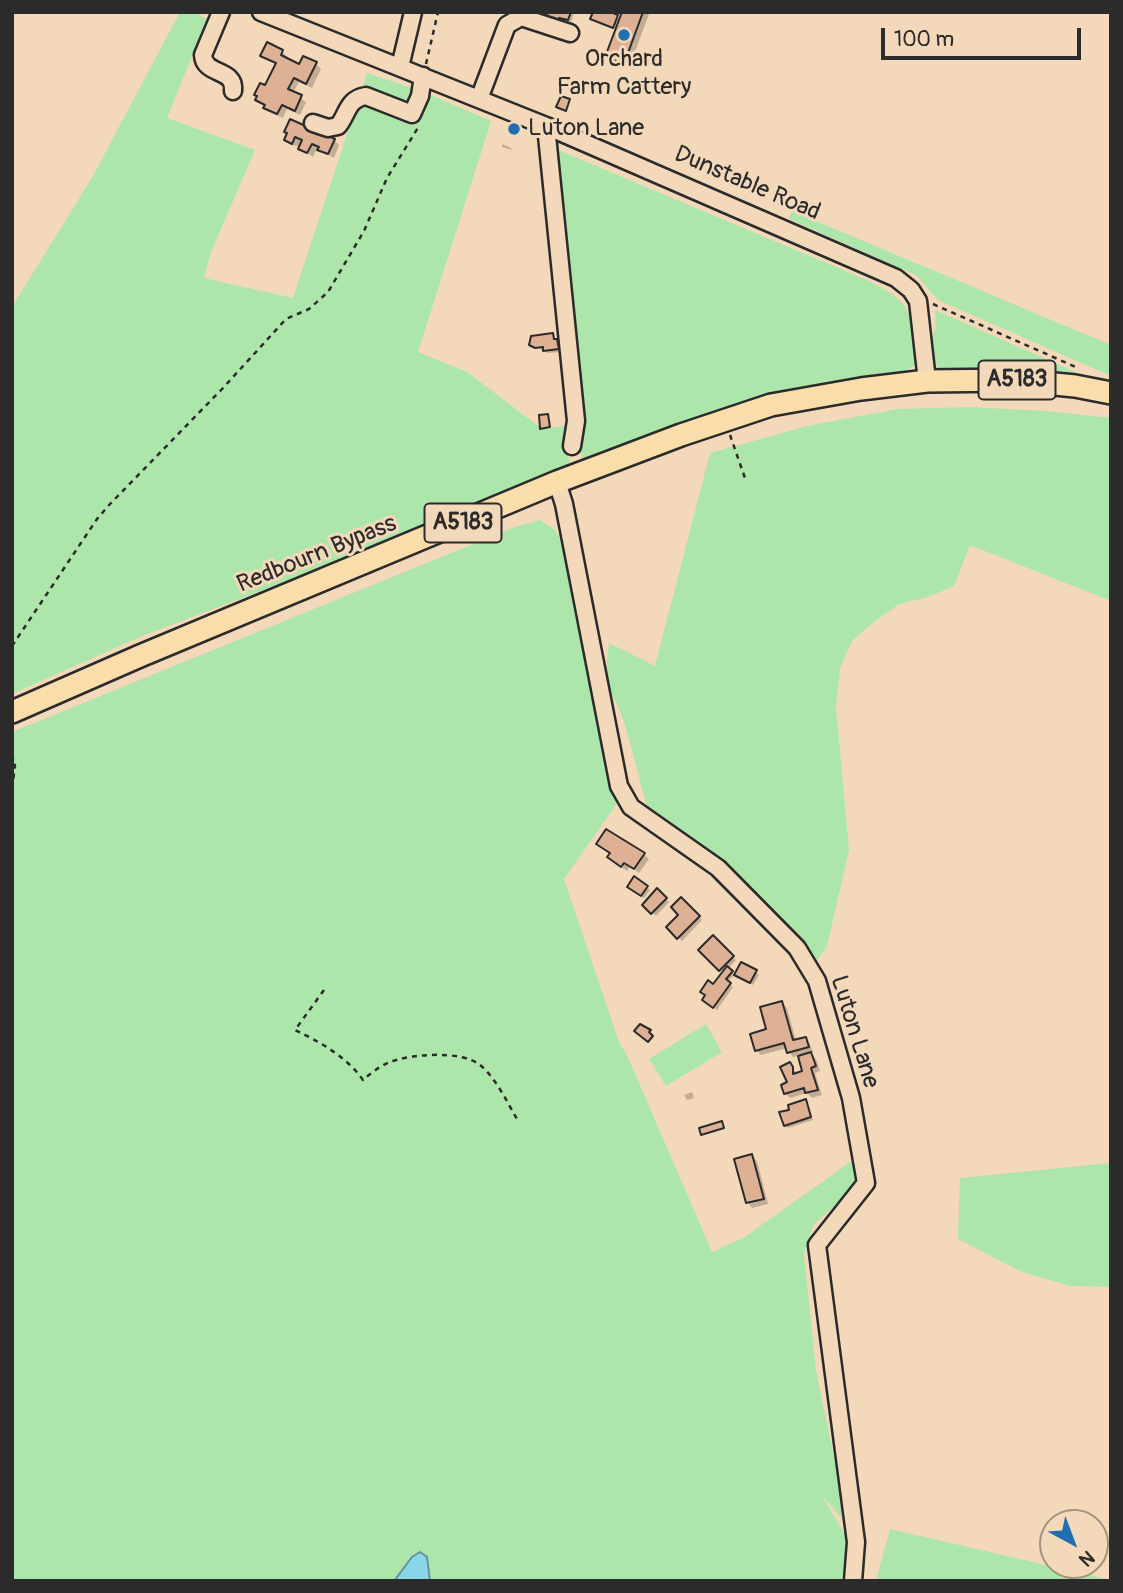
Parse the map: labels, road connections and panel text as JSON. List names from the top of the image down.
{
  "streets": {
    "main road": ["A5183", "Redbourn Bypass"],
    "street": ["Dunstable Road", "Luton Lane"]
  },
  "crossings": [
    ["A5183", "Redbourn Bypass"],
    ["Redbourn Bypass", "Luton Lane"]
  ],
  "places": ["Orchard Farm Cattery", "Luton Lane"],
  "scale_bar": "100 m",
  "north": "bottom right"
}
